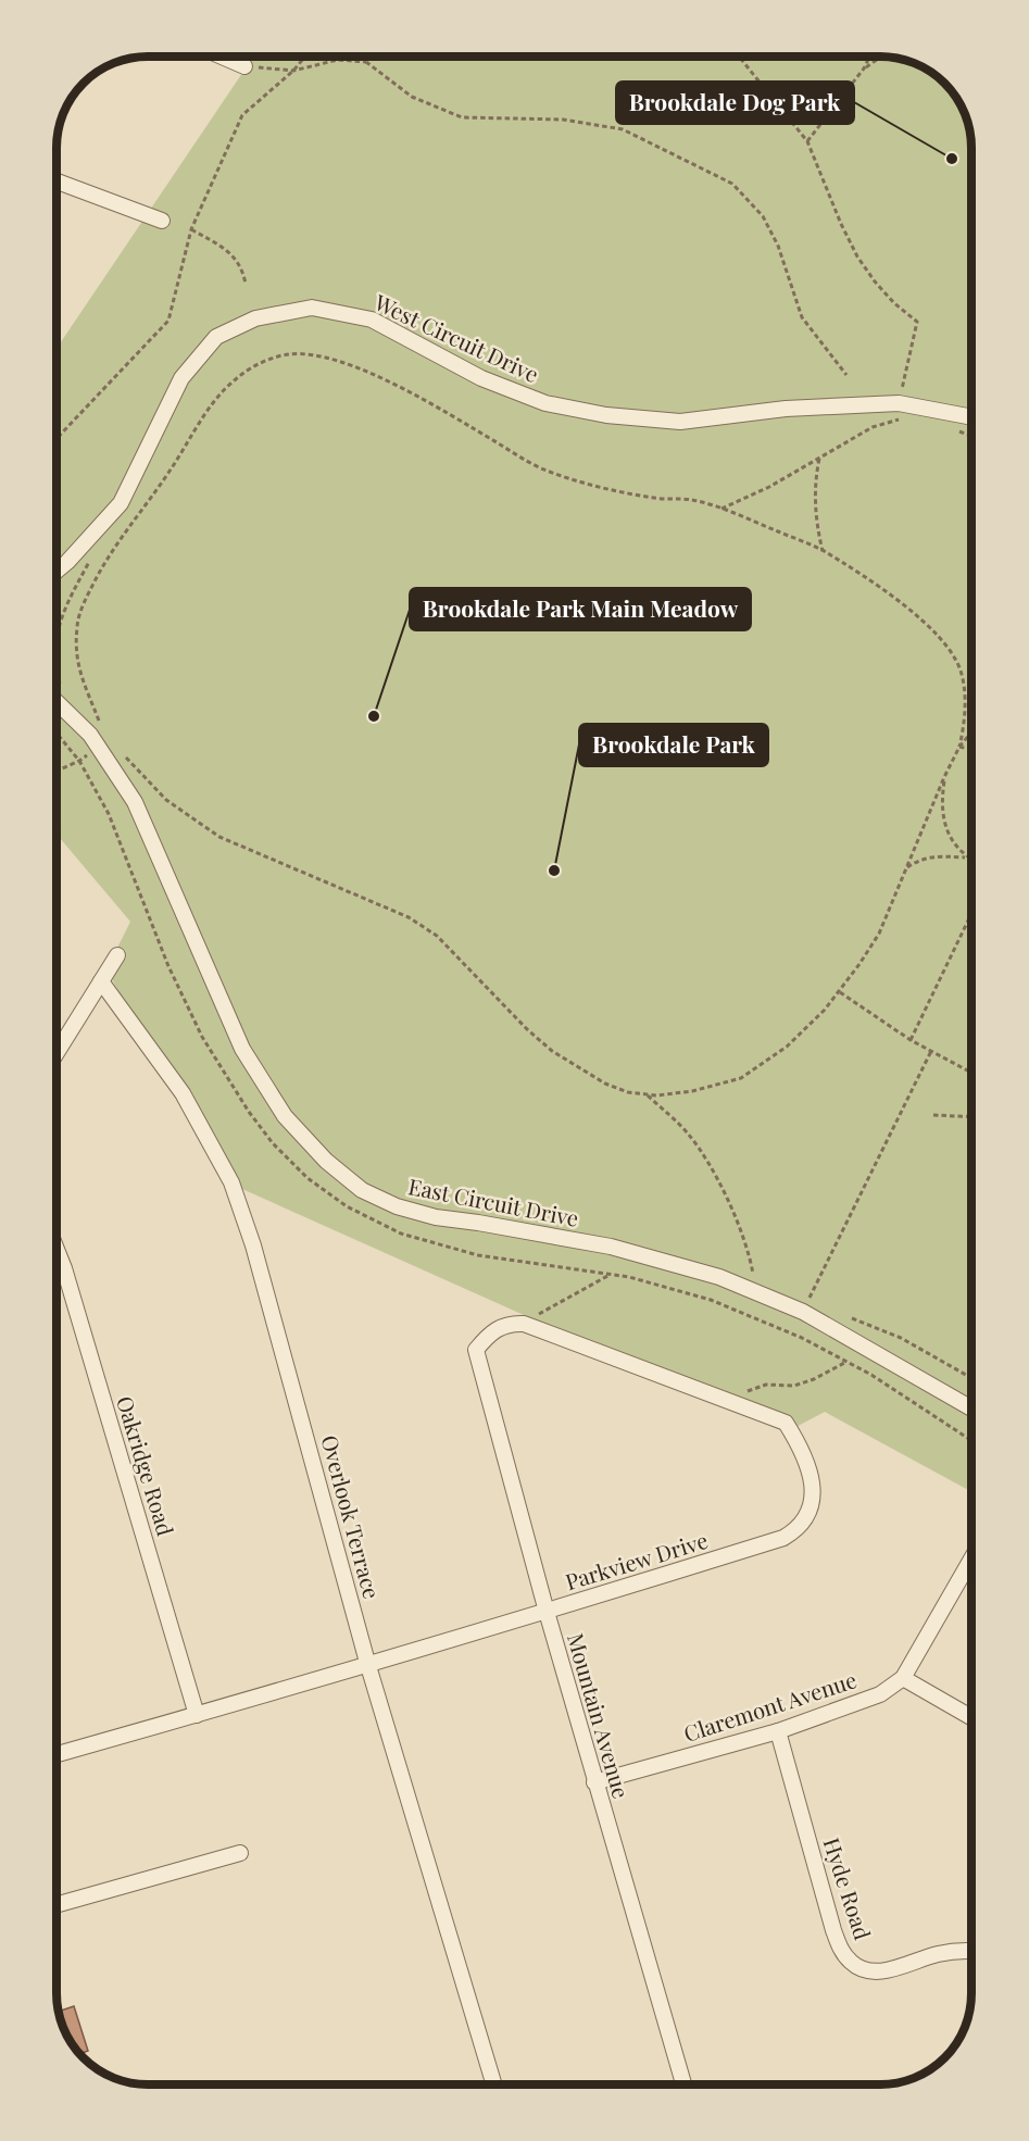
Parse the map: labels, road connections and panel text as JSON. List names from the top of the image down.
{
  "streets": {
    "street": [
      "West Circuit Drive",
      "East Circuit Drive",
      "Oakridge Road",
      "Overlook Terrace",
      "Parkview Drive",
      "Claremont Avenue",
      "Mountain Avenue",
      "Hyde Road"
    ]
  },
  "crossings": [
    ["Oakridge Road", "Parkview Drive"],
    ["Overlook Terrace", "Parkview Drive"],
    ["Parkview Drive", "Mountain Avenue"],
    ["Claremont Avenue", "Mountain Avenue"],
    ["Claremont Avenue", "Hyde Road"]
  ],
  "places": ["Brookdale Dog Park", "Brookdale Park Main Meadow", "Brookdale Park"]
}
